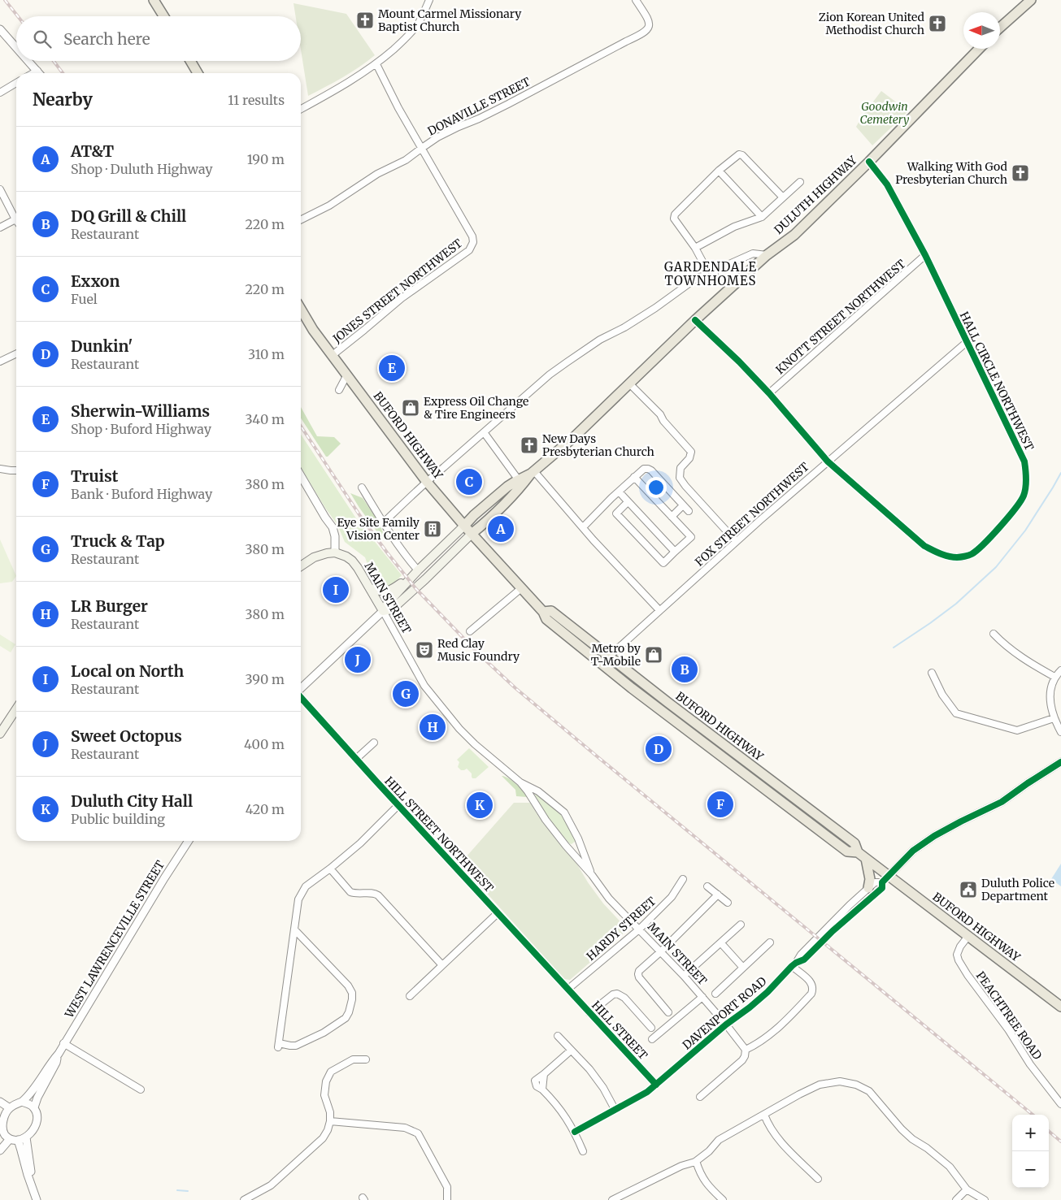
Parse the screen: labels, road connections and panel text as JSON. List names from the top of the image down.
{
  "streets": {
    "main road": ["DULUTH HIGHWAY", "BUFORD HIGHWAY", "MAIN STREET"],
    "street": [
      "DONAVILLE STREET",
      "JONES STREET NORTHWEST",
      "KNOTT STREET NORTHWEST",
      "HALL CIRCLE NORTHWEST",
      "FOX STREET NORTHWEST",
      "HILL STREET NORTHWEST",
      "HARDY STREET",
      "WEST LAWRENCEVILLE STREET",
      "DAVENPORT ROAD",
      "PEACHTREE ROAD",
      "HILL STREET"
    ]
  },
  "crossings": [
    ["DONAVILLE STREET", "JONES STREET NORTHWEST"],
    ["DULUTH HIGHWAY", "HALL CIRCLE NORTHWEST"],
    ["DULUTH HIGHWAY", "BUFORD HIGHWAY"],
    ["JONES STREET NORTHWEST", "BUFORD HIGHWAY"],
    ["KNOTT STREET NORTHWEST", "HALL CIRCLE NORTHWEST"],
    ["HALL CIRCLE NORTHWEST", "FOX STREET NORTHWEST"],
    ["BUFORD HIGHWAY", "FOX STREET NORTHWEST"],
    ["BUFORD HIGHWAY", "DAVENPORT ROAD"],
    ["BUFORD HIGHWAY", "PEACHTREE ROAD"],
    ["MAIN STREET", "HARDY STREET"],
    ["MAIN STREET", "DAVENPORT ROAD"],
    ["HILL STREET NORTHWEST", "HARDY STREET"],
    ["HILL STREET NORTHWEST", "HILL STREET"],
    ["HARDY STREET", "HILL STREET"],
    ["DAVENPORT ROAD", "HILL STREET"]
  ],
  "districts": ["GARDENDALE TOWNHOMES"],
  "parks": ["Goodwin Cemetery"],
  "places": {
    "church": [
      "Mount Carmel Missionary Baptist Church",
      "Zion Korean United Methodist Church",
      "Walking With God Presbyterian Church",
      "New Days Presbyterian Church"
    ],
    "shop": ["Express Oil Change & Tire Engineers", "Metro by T-Mobile"],
    "building": ["Eye Site Family Vision Center"],
    "theatre": ["Red Clay Music Foundry"],
    "public building": ["Duluth Police Department"]
  },
  "north": "left",
  "page": {
    "search": "Search here",
    "heading": ["Nearby", "11 results"],
    "list": [
      {
        "mark": "A",
        "name": "AT&T",
        "note": "Shop · Duluth Highway",
        "value": "190 m"
      },
      {
        "mark": "B",
        "name": "DQ Grill & Chill",
        "note": "Restaurant",
        "value": "220 m"
      },
      {
        "mark": "C",
        "name": "Exxon",
        "note": "Fuel",
        "value": "220 m"
      },
      {
        "mark": "D",
        "name": "Dunkin'",
        "note": "Restaurant",
        "value": "310 m"
      },
      {
        "mark": "E",
        "name": "Sherwin-Williams",
        "note": "Shop · Buford Highway",
        "value": "340 m"
      },
      {
        "mark": "F",
        "name": "Truist",
        "note": "Bank · Buford Highway",
        "value": "380 m"
      },
      {
        "mark": "G",
        "name": "Truck & Tap",
        "note": "Restaurant",
        "value": "380 m"
      },
      {
        "mark": "H",
        "name": "LR Burger",
        "note": "Restaurant",
        "value": "380 m"
      },
      {
        "mark": "I",
        "name": "Local on North",
        "note": "Restaurant",
        "value": "390 m"
      },
      {
        "mark": "J",
        "name": "Sweet Octopus",
        "note": "Restaurant",
        "value": "400 m"
      },
      {
        "mark": "K",
        "name": "Duluth City Hall",
        "note": "Public building",
        "value": "420 m"
      }
    ],
    "pins": [
      "E",
      "C",
      "A",
      "I",
      "J",
      "B",
      "G",
      "H",
      "D",
      "F",
      "K"
    ],
    "map_buttons": ["+", "−"]
  }
}
